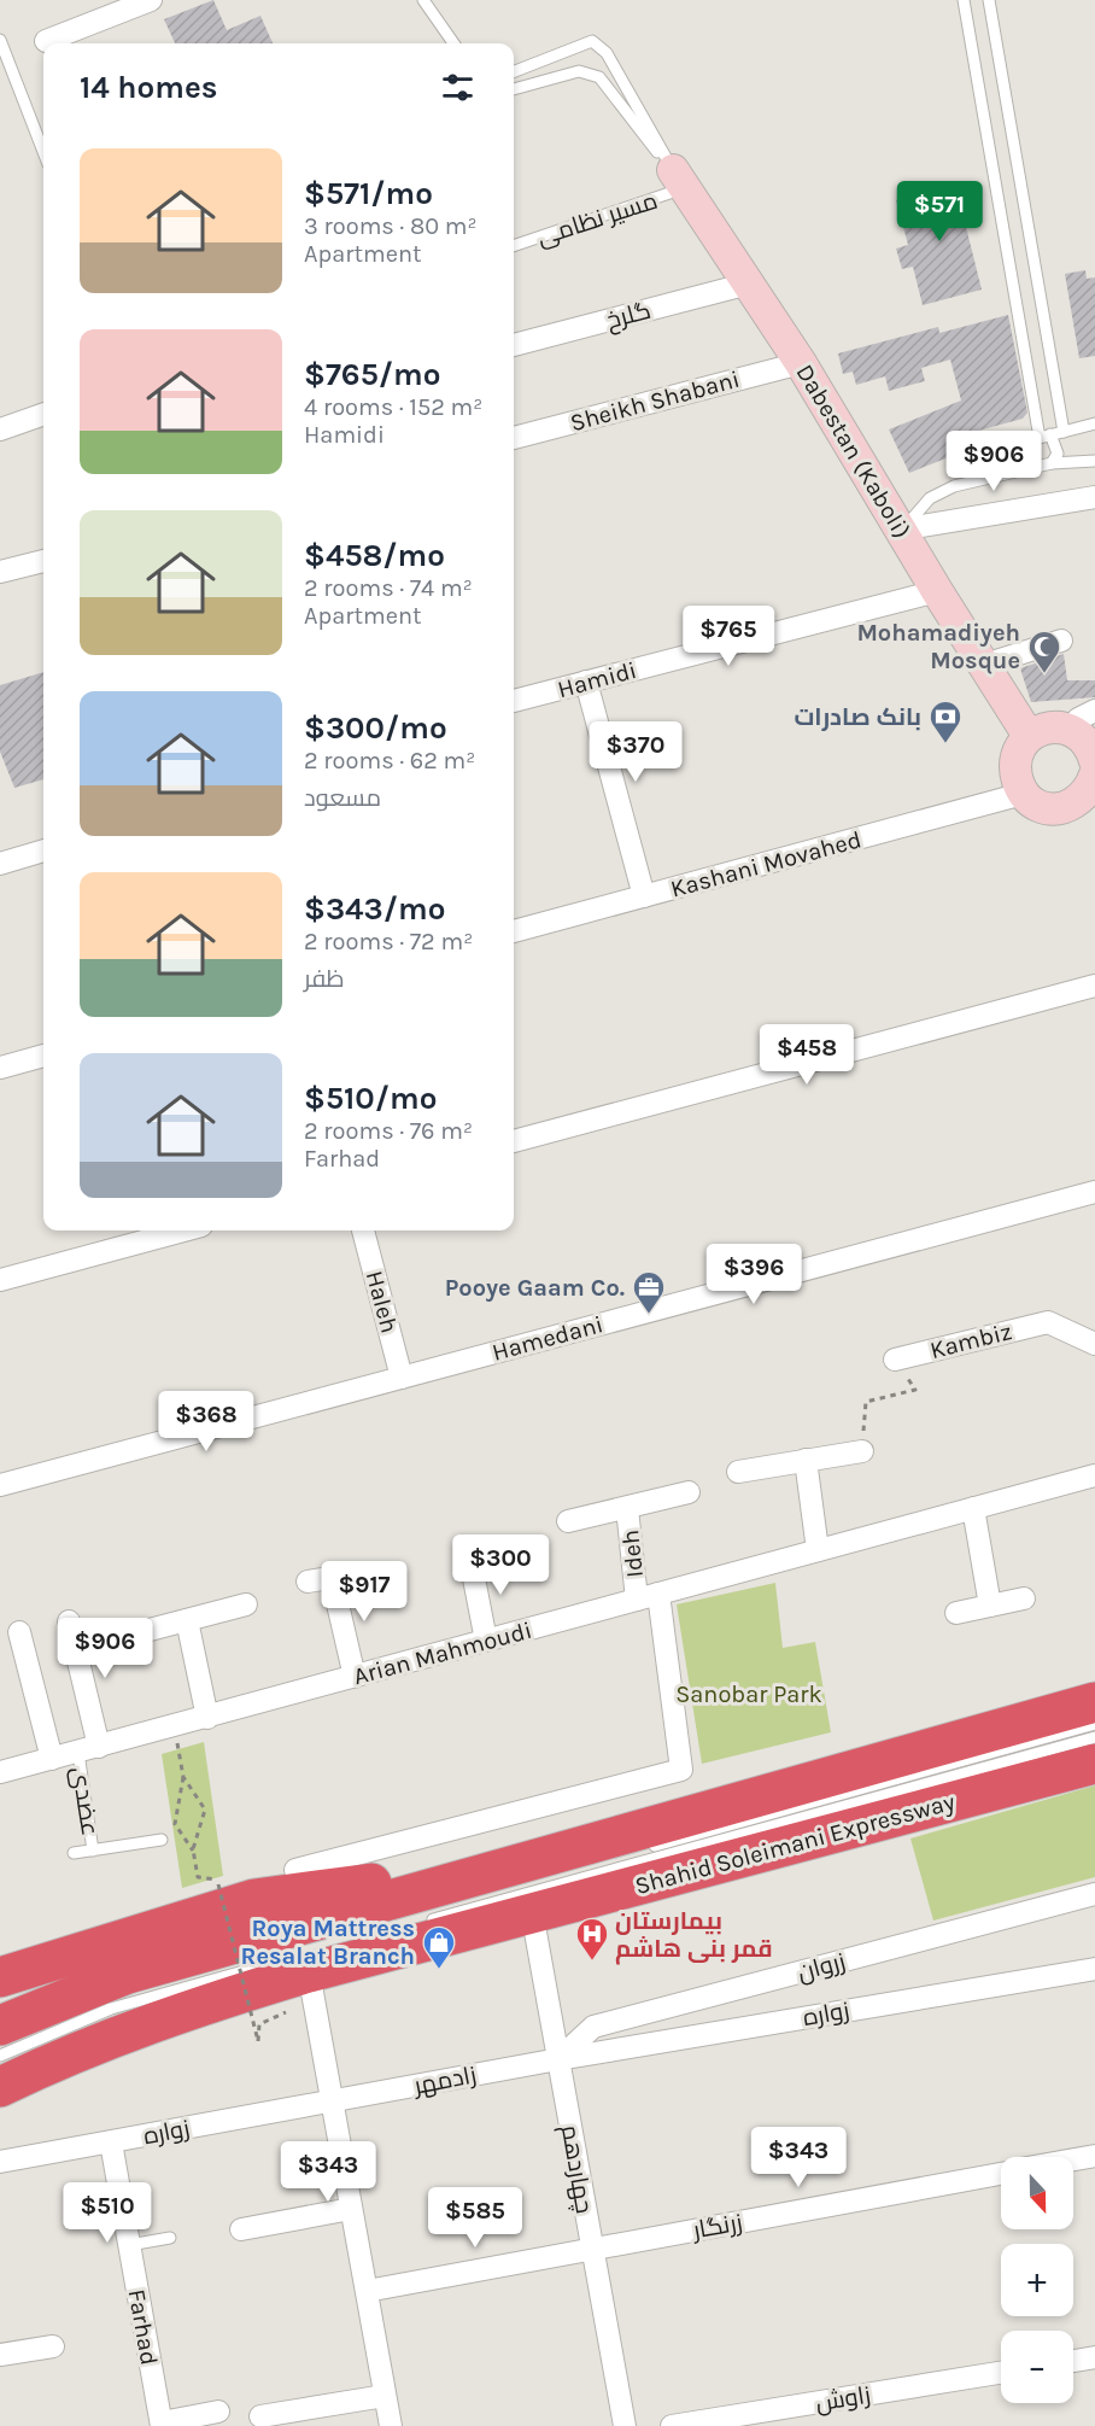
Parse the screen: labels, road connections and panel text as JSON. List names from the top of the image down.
{
  "streets": {
    "highway": ["Shahid Soleimani Expressway"],
    "main road": ["Dabestan (Kaboli)"],
    "street": [
      "گلرخ",
      "Sheikh Shabani",
      "Hamidi",
      "Kashani Movahed",
      "Haleh",
      "Hamedani",
      "Kambiz",
      "Ideh",
      "Arian Mahmoudi",
      "زروان",
      "زواره",
      "زادمهر",
      "چهاردهم",
      "زرنگار",
      "Farhad",
      "زاوش"
    ],
    "lane": ["مسیر نظامی", "عضدی"]
  },
  "crossings": [
    ["مسیر نظامی", "Dabestan (Kaboli)"],
    ["گلرخ", "Dabestan (Kaboli)"],
    ["Sheikh Shabani", "Dabestan (Kaboli)"],
    ["Dabestan (Kaboli)", "Hamidi"],
    ["Haleh", "Hamedani"],
    ["Ideh", "Arian Mahmoudi"],
    ["Arian Mahmoudi", "عضدی"],
    ["Shahid Soleimani Expressway", "چهاردهم"],
    ["زروان", "زواره"],
    ["زروان", "زادمهر"],
    ["زروان", "چهاردهم"],
    ["زواره", "زادمهر"],
    ["زواره", "چهاردهم"],
    ["زواره", "Farhad"],
    ["زادمهر", "چهاردهم"],
    ["چهاردهم", "زرنگار"]
  ],
  "parks": ["Sanobar Park"],
  "places": {
    "mosque": ["Mohamadiyeh Mosque"],
    "bank": ["بانک صادرات"],
    "office": ["Pooye Gaam Co."],
    "hospital": ["بیمارستان قمر بنی هاشم"],
    "shop": ["Roya Mattress Resalat Branch"]
  },
  "north": "bottom",
  "page": {
    "heading": "14 homes",
    "list": [
      {
        "name": "$571/mo",
        "note": "3 rooms · 80 m² · Apartment"
      },
      {
        "name": "$765/mo",
        "note": "4 rooms · 152 m² · Hamidi"
      },
      {
        "name": "$458/mo",
        "note": "2 rooms · 74 m² · Apartment"
      },
      {
        "name": "$300/mo",
        "note": "2 rooms · 62 m² · مسعود"
      },
      {
        "name": "$343/mo",
        "note": "2 rooms · 72 m² · ظفر"
      },
      {
        "name": "$510/mo",
        "note": "2 rooms · 76 m² · Farhad"
      }
    ],
    "price": [
      "$571",
      "$906",
      "$765",
      "$370",
      "$458",
      "$396",
      "$368",
      "$300",
      "$917",
      "$906",
      "$343",
      "$343",
      "$510",
      "$585"
    ],
    "map_buttons": ["+", "−"]
  }
}
